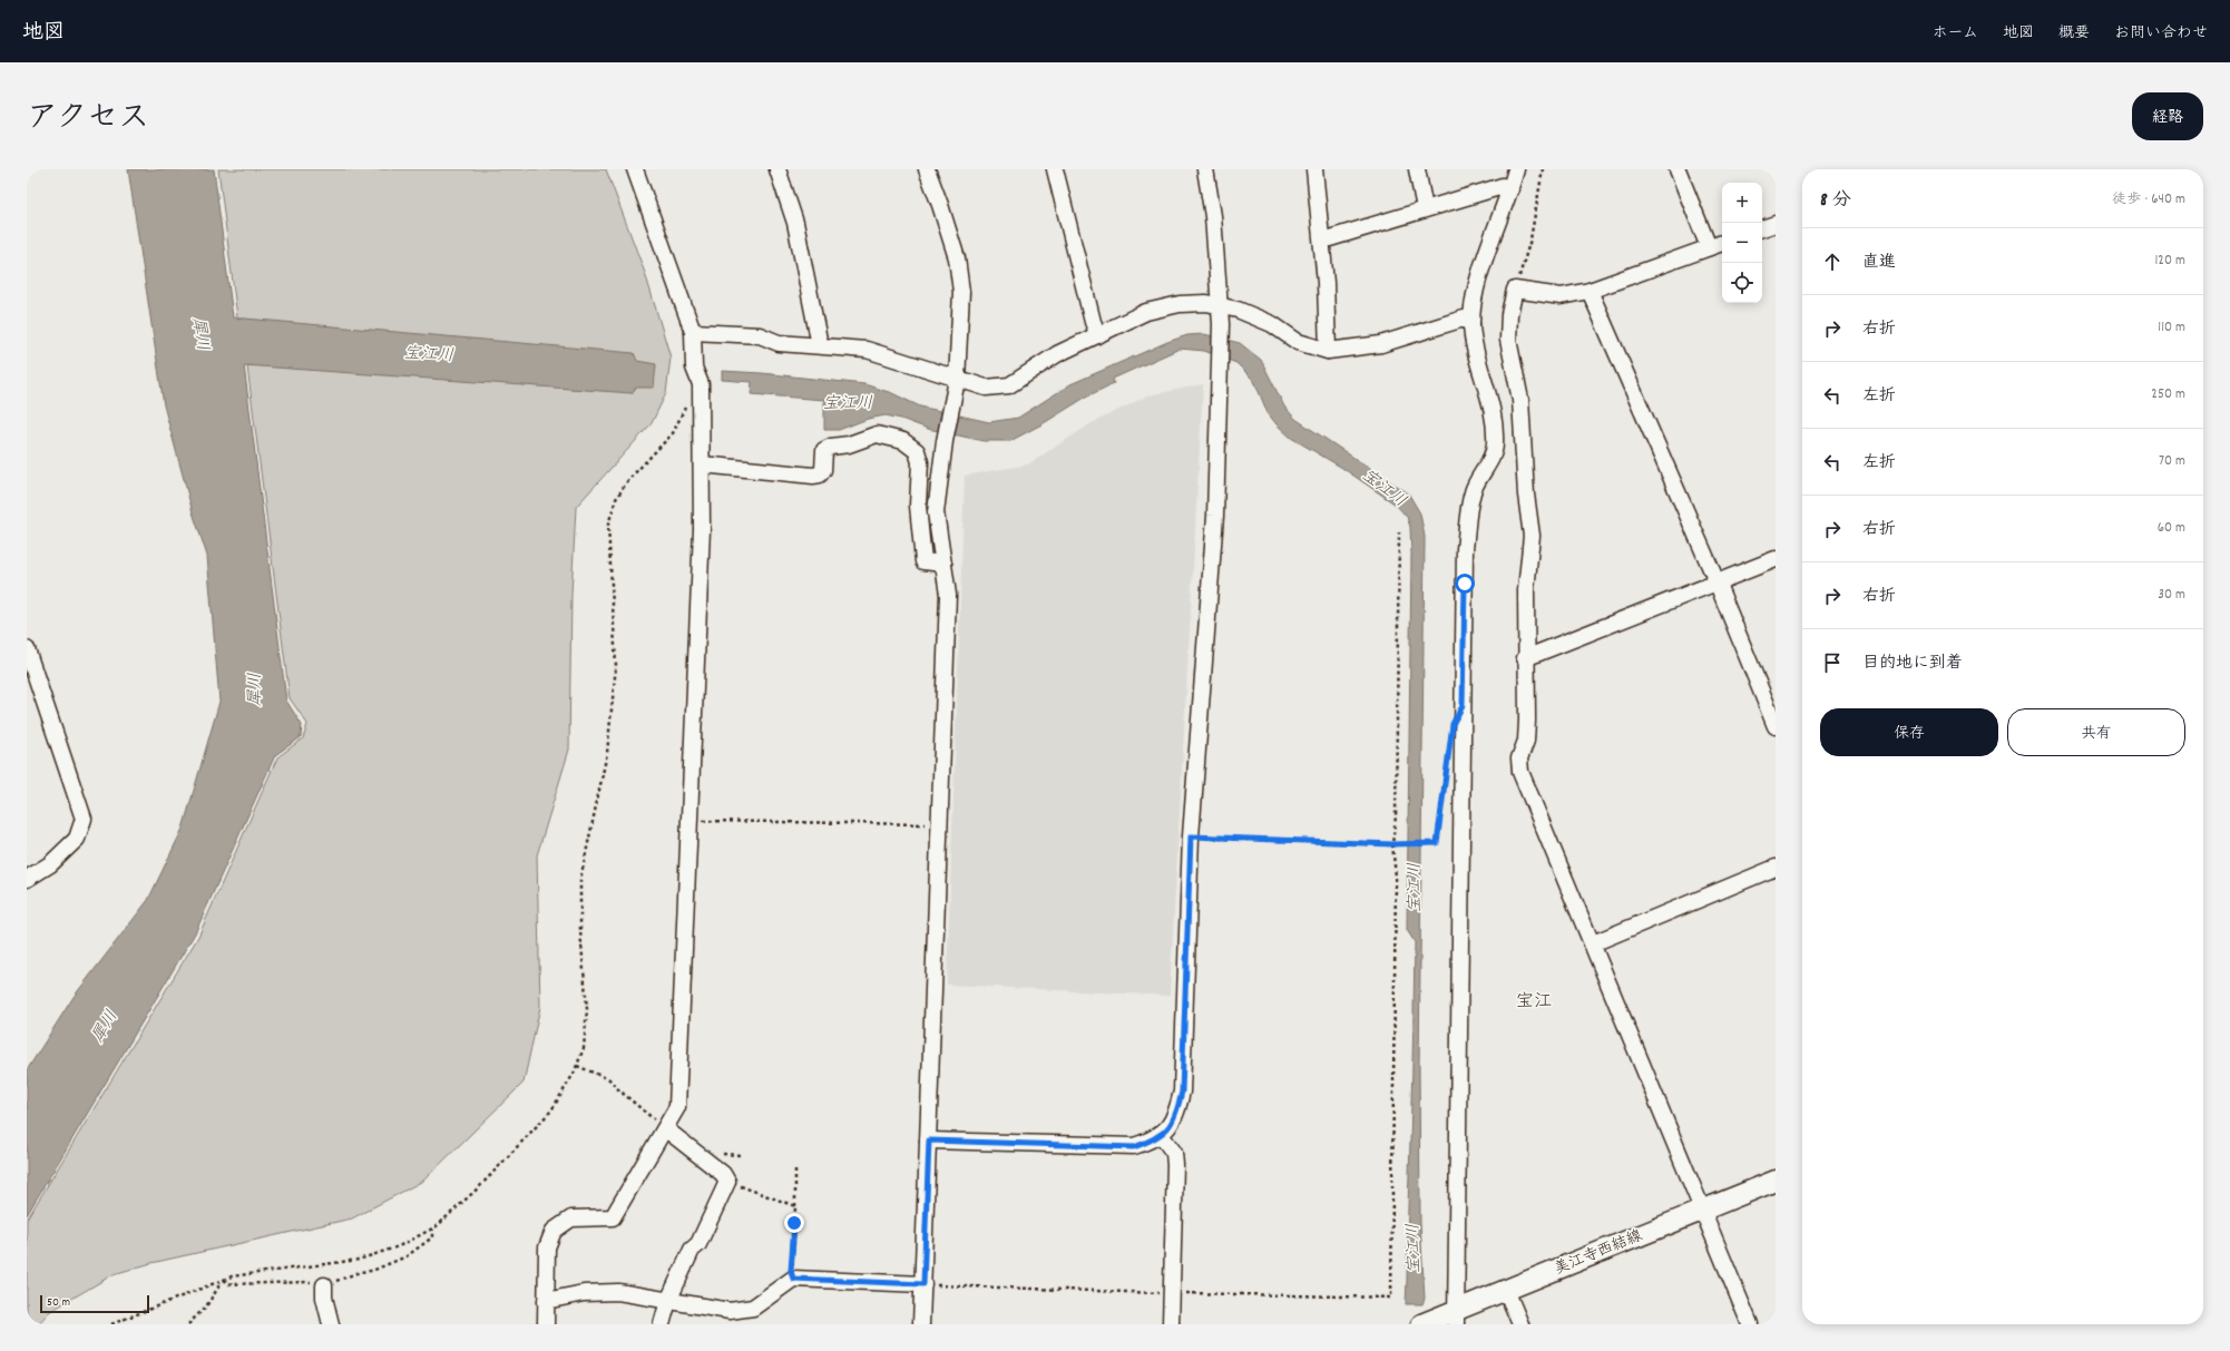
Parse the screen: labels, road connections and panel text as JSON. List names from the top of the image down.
{
  "streets": {
    "main road": ["美江寺西結線"]
  },
  "districts": ["宝江"],
  "water": ["犀川", "宝江川"],
  "scale_bar": "50 m",
  "page": {
    "header": "地図",
    "nav": [
      "ホーム",
      "地図",
      "概要",
      "お問い合わせ"
    ],
    "title": "アクセス",
    "buttons": [
      "経路",
      ["保存", "共有"]
    ],
    "heading": ["8 分", "徒歩 · 640 m"],
    "map_buttons": ["+", "−"],
    "list": [
      ["直進", "120 m"],
      ["右折", "110 m"],
      ["左折", "250 m"],
      ["左折", "70 m"],
      ["右折", "60 m"],
      ["右折", "30 m"],
      "目的地に到着"
    ],
    "scale": "50 m"
  }
}
